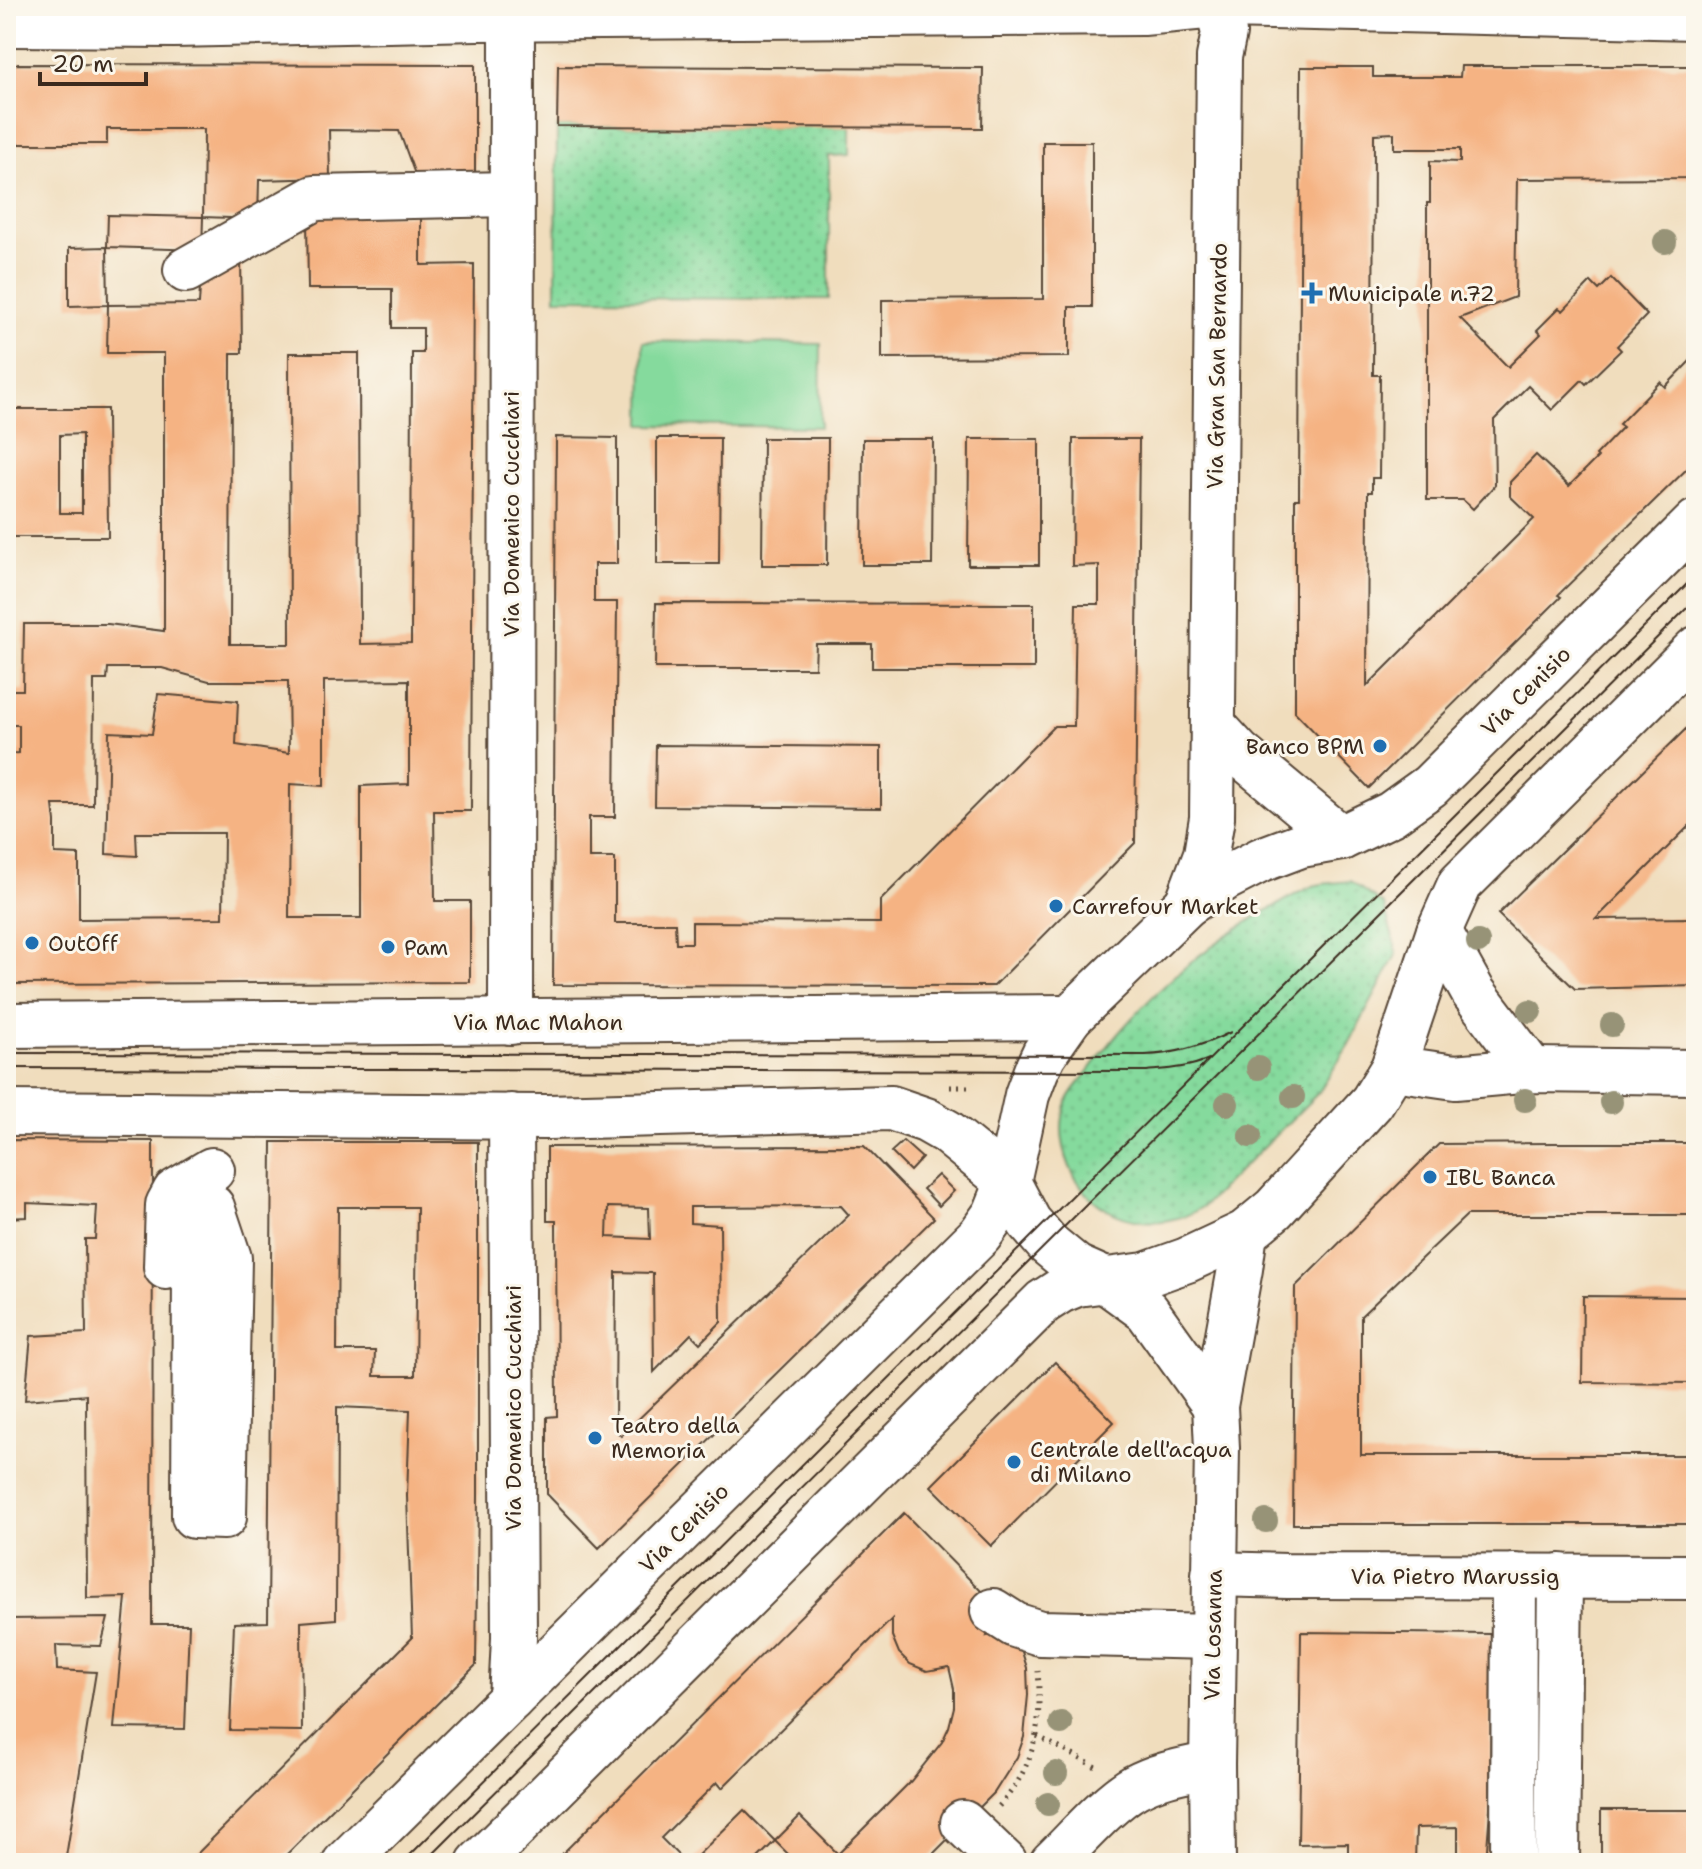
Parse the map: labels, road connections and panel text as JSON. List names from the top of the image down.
{
  "streets": {
    "street": [
      "Via Gran San Bernardo",
      "Via Domenico Cucchiari",
      "Via Cenisio",
      "Via Mac Mahon",
      "Via Pietro Marussig",
      "Via Losanna"
    ]
  },
  "crossings": [
    ["Via Gran San Bernardo", "Via Cenisio"],
    ["Via Domenico Cucchiari", "Via Cenisio"],
    ["Via Domenico Cucchiari", "Via Mac Mahon"],
    ["Via Cenisio", "Via Mac Mahon"],
    ["Via Pietro Marussig", "Via Losanna"]
  ],
  "places": {
    "health": ["Municipale n.72"],
    "other": [
      "Banco BPM",
      "Carrefour Market",
      "OutOff",
      "Pam",
      "IBL Banca",
      "Teatro della Memoria",
      "Centrale dell'acqua di Milano"
    ]
  },
  "scale_bar": "20 m"
}
